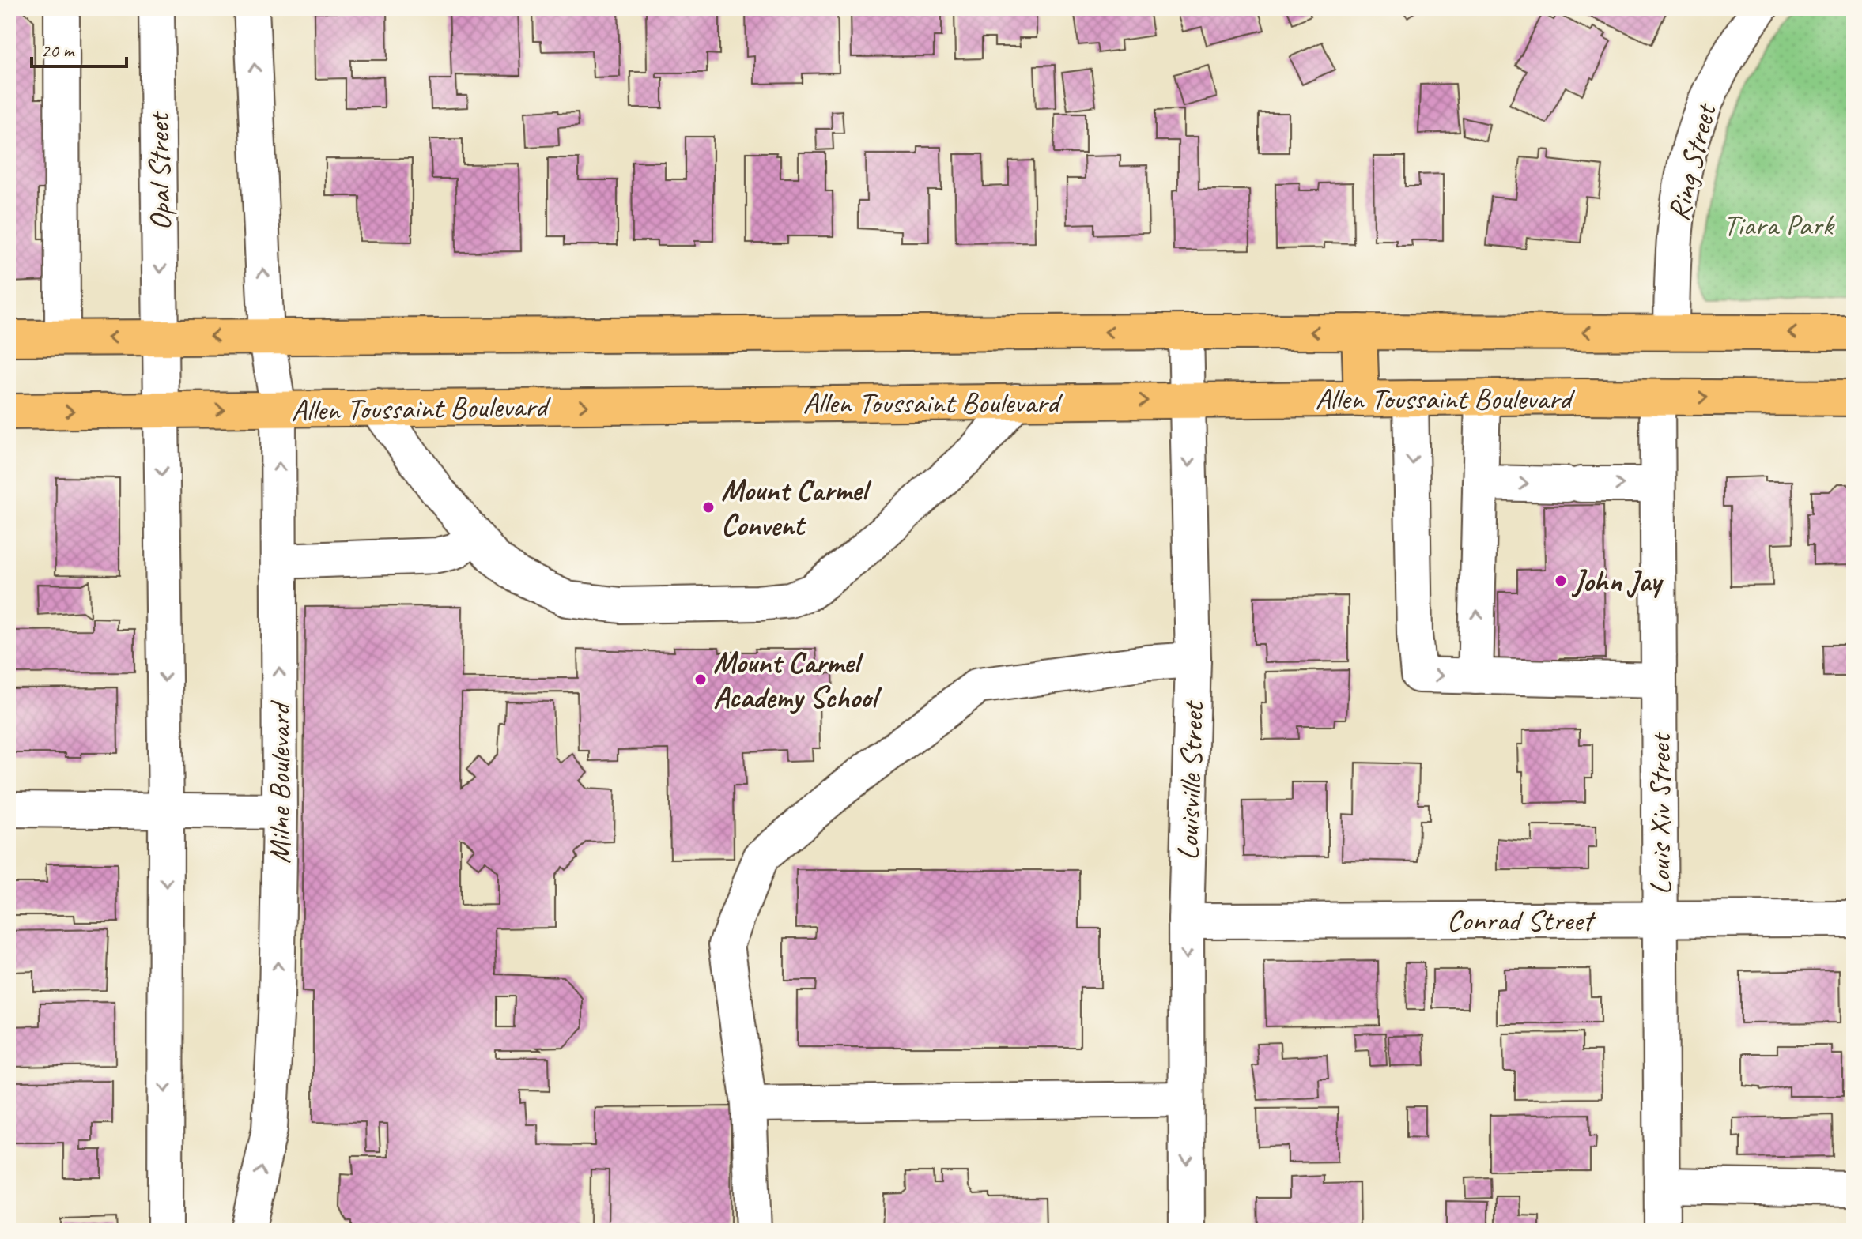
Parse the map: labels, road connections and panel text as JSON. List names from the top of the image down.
{
  "streets": {
    "main road": ["Allen Toussaint Boulevard"],
    "street": [
      "Ring Street",
      "Opal Street",
      "Louisville Street",
      "Milne Boulevard",
      "Louis Xiv Street",
      "Conrad Street"
    ]
  },
  "crossings": [
    ["Allen Toussaint Boulevard", "Louisville Street"],
    ["Allen Toussaint Boulevard", "Milne Boulevard"],
    ["Allen Toussaint Boulevard", "Louis Xiv Street"],
    ["Louisville Street", "Conrad Street"],
    ["Louis Xiv Street", "Conrad Street"]
  ],
  "parks": ["Tiara Park"],
  "places": ["Mount Carmel Convent", "John Jay", "Mount Carmel Academy School"],
  "scale_bar": "20 m"
}
